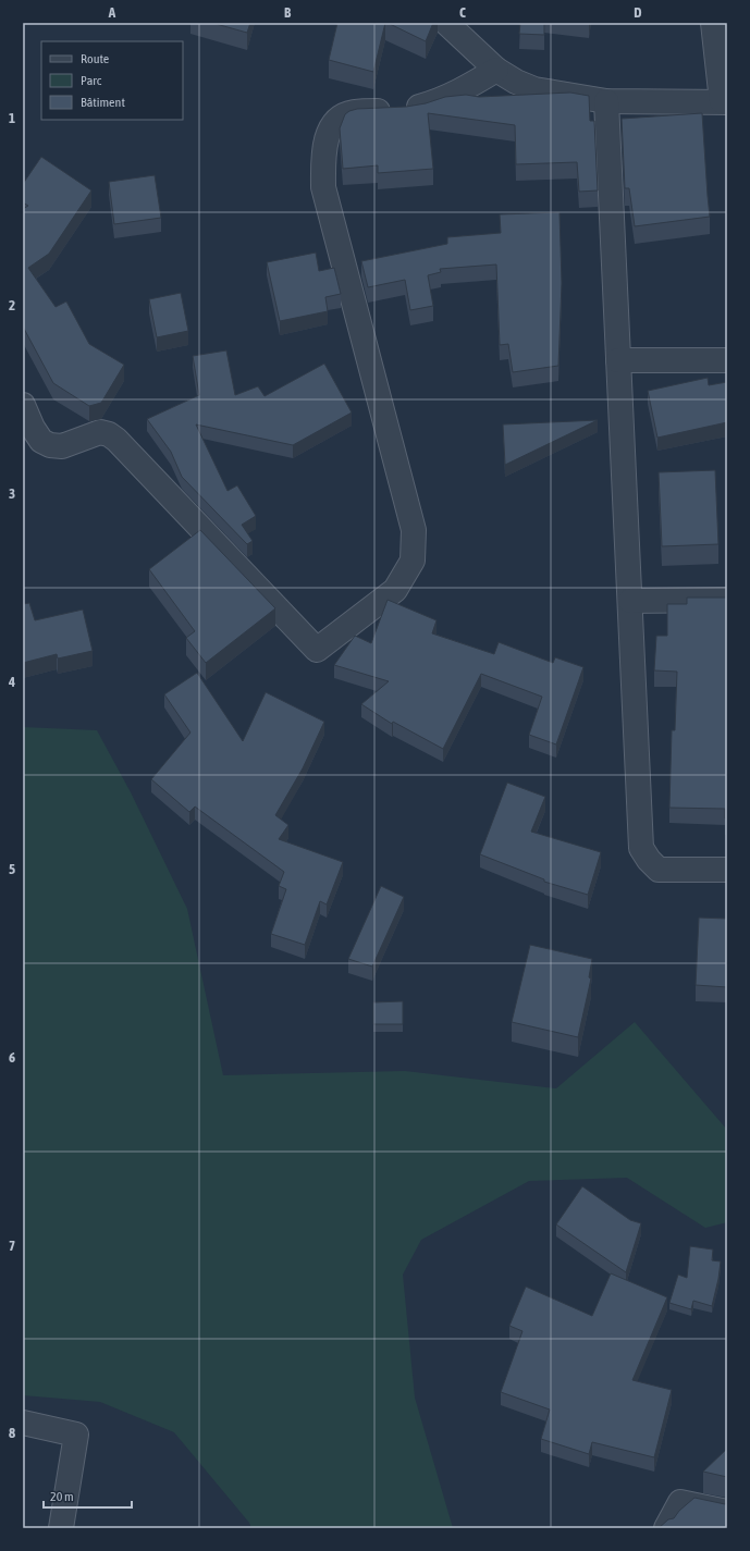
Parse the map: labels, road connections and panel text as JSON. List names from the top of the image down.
{
  "legend": ["Route", "Parc", "Bâtiment"],
  "scale_bar": "20 m",
  "grid": {
    "columns": [
      "A",
      "B",
      "C",
      "D"
    ],
    "rows": [
      "1",
      "2",
      "3",
      "4",
      "5",
      "6",
      "7",
      "8"
    ]
  }
}
